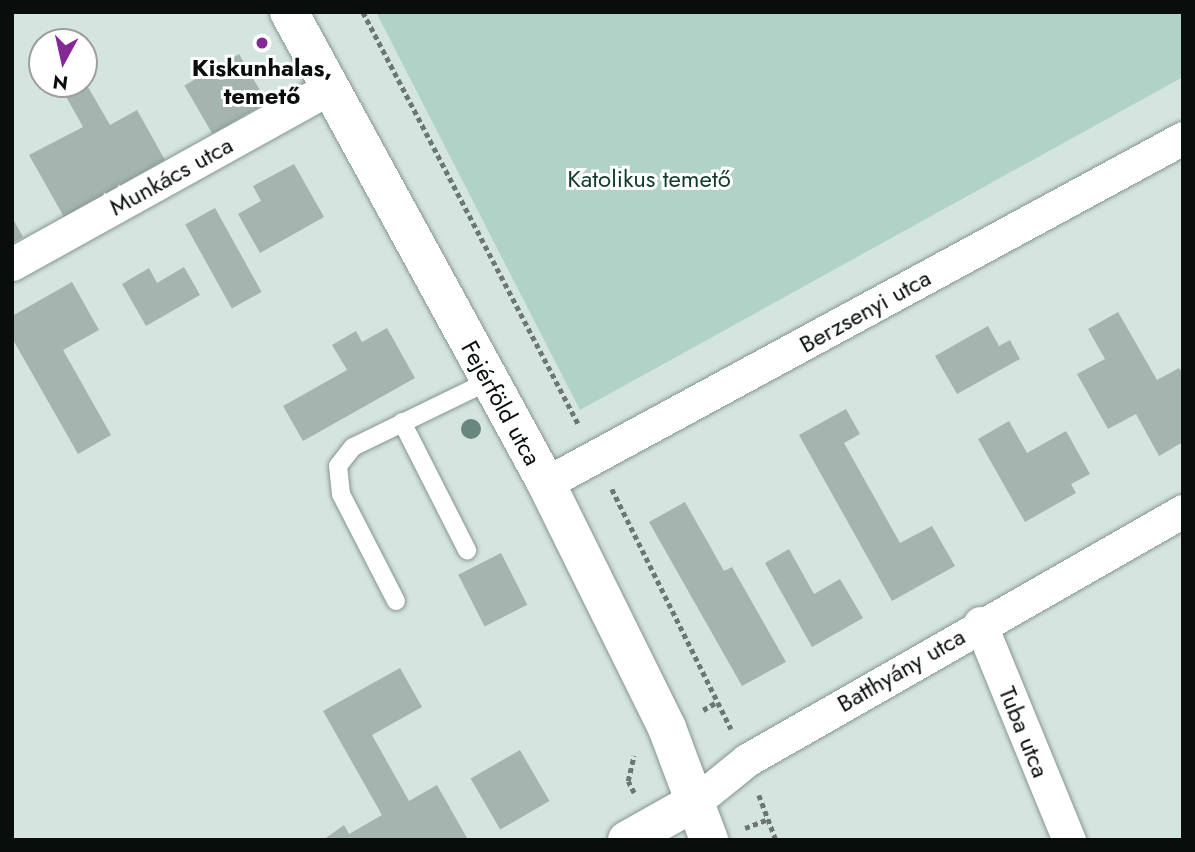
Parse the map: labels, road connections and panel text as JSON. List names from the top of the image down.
{
  "streets": {
    "main road": ["Fejérföld utca", "Batthyány utca"],
    "street": ["Munkács utca", "Berzsenyi utca", "Tuba utca"]
  },
  "crossings": [
    ["Munkács utca", "Fejérföld utca"],
    ["Berzsenyi utca", "Fejérföld utca"],
    ["Fejérföld utca", "Batthyány utca"],
    ["Batthyány utca", "Tuba utca"]
  ],
  "parks": ["Katolikus temető"],
  "places": ["Kiskunhalas, temető"],
  "north": "bottom"
}
